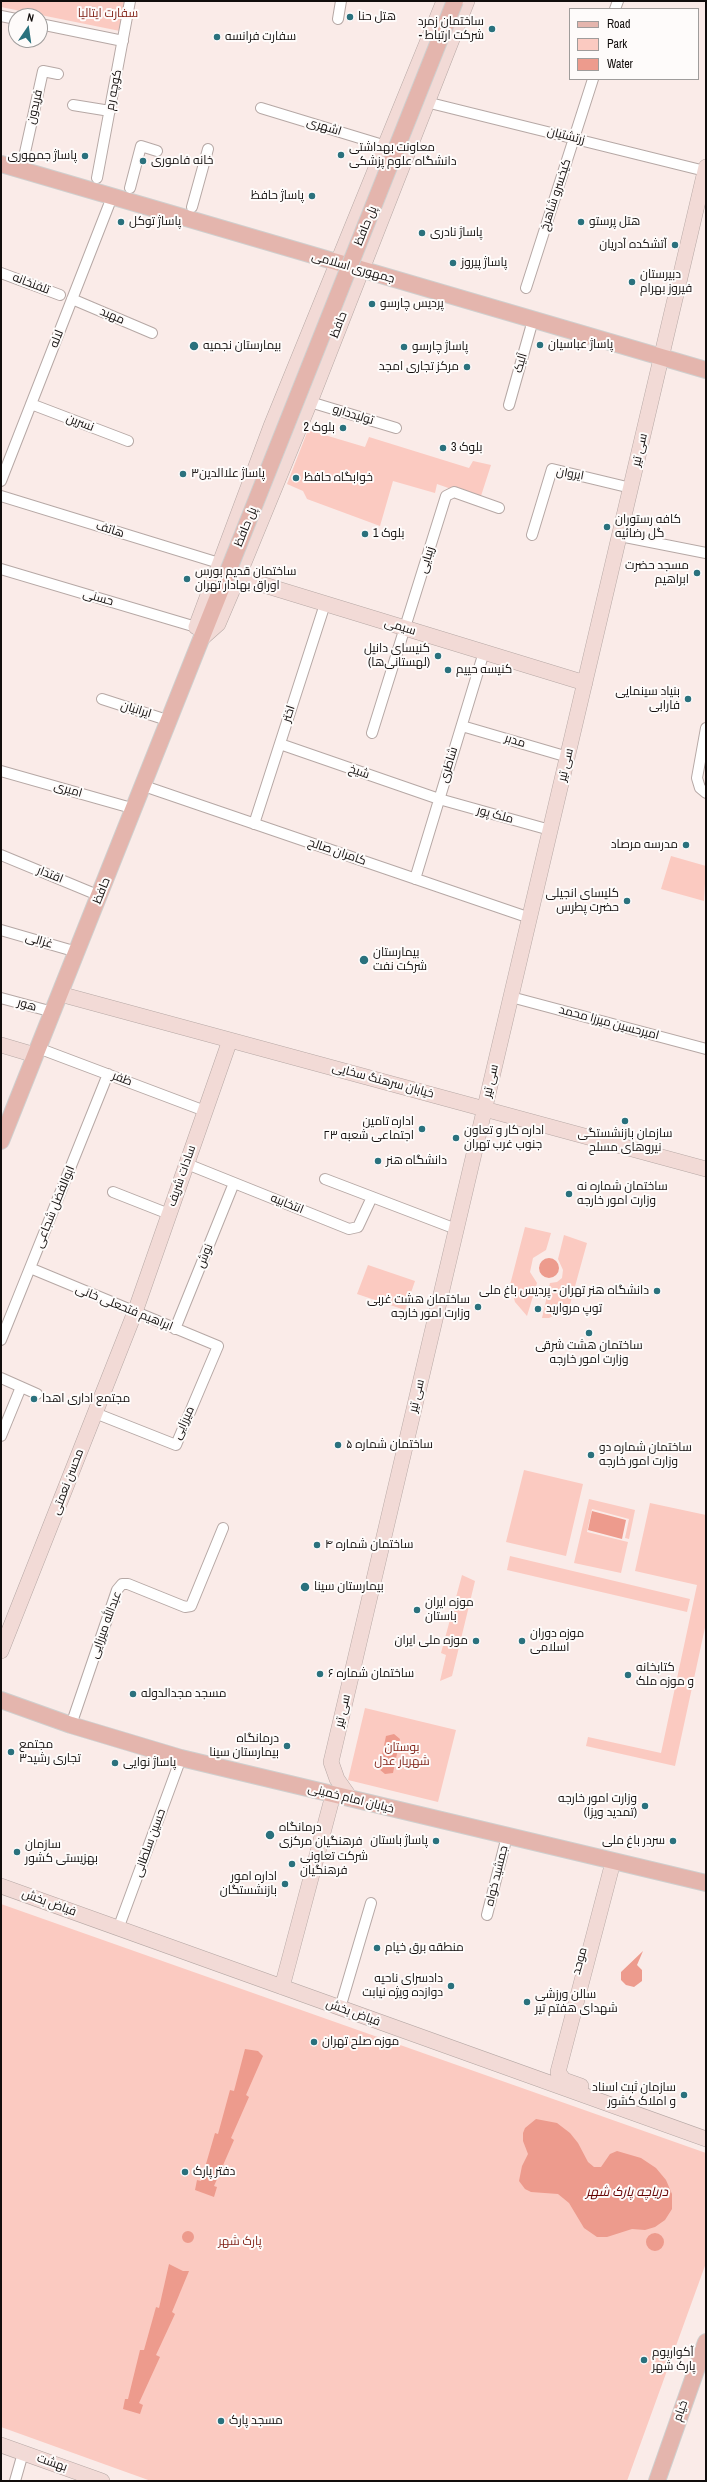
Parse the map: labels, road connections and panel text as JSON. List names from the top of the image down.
{
  "streets": {
    "main road": [
      "پل حافظ",
      "جمهوری اسلامی",
      "حافظ",
      "خیابان امام خمینی",
      "خیام"
    ],
    "street": [
      "کوچه رم",
      "فریدون",
      "اشهری",
      "زرتشتیان",
      "کیخسرو شاهرخ",
      "تلفنخانه",
      "مهبد",
      "لاله",
      "آلیک",
      "تولیددارو",
      "نسرین",
      "سی تیر",
      "ایروان",
      "هاتف",
      "زیبایی",
      "حسنی",
      "سیمی",
      "ایرانیان",
      "اختر",
      "مدبر",
      "شاطری",
      "شیخ",
      "امیری",
      "ملک پور",
      "کامران صالح",
      "اقتدار",
      "غزالی",
      "هور",
      "امیرحسین میرزا محمد",
      "ظفر",
      "خیابان سرهنگ سخایی",
      "سادات شریف",
      "انتخابیه",
      "ابوالفضل شجاعی",
      "نوش",
      "ابراهیم فتحعلی خانی",
      "میرزایی",
      "محسن نعمتی",
      "عبدالله میرزایی",
      "حسین سلطانی",
      "جمشید خواه",
      "فیاض بخش",
      "موحد",
      "بهشت"
    ]
  },
  "crossings": [
    ["کوچه رم", "جمهوری اسلامی"],
    ["فریدون", "جمهوری اسلامی"],
    ["اشهری", "حافظ"],
    ["زرتشتیان", "کیخسرو شاهرخ"],
    ["زرتشتیان", "حافظ"],
    ["زرتشتیان", "سی تیر"],
    ["پل حافظ", "حافظ"],
    ["پل حافظ", "سیمی"],
    ["جمهوری اسلامی", "حافظ"],
    ["جمهوری اسلامی", "لاله"],
    ["جمهوری اسلامی", "آلیک"],
    ["جمهوری اسلامی", "سی تیر"],
    ["مهبد", "لاله"],
    ["حافظ", "تولیددارو"],
    ["حافظ", "هاتف"],
    ["حافظ", "حسنی"],
    ["حافظ", "سیمی"],
    ["حافظ", "ایرانیان"],
    ["حافظ", "امیری"],
    ["حافظ", "کامران صالح"],
    ["حافظ", "اقتدار"],
    ["حافظ", "غزالی"],
    ["حافظ", "هور"],
    ["حافظ", "ظفر"],
    ["حافظ", "خیابان سرهنگ سخایی"],
    ["لاله", "نسرین"],
    ["سی تیر", "ایروان"],
    ["سی تیر", "سیمی"],
    ["سی تیر", "مدبر"],
    ["سی تیر", "ملک پور"],
    ["سی تیر", "کامران صالح"],
    ["سی تیر", "امیرحسین میرزا محمد"],
    ["سی تیر", "خیابان سرهنگ سخایی"],
    ["سی تیر", "خیابان امام خمینی"],
    ["زیبایی", "سیمی"],
    ["سیمی", "اختر"],
    ["سیمی", "شاطری"],
    ["اختر", "شیخ"],
    ["اختر", "کامران صالح"],
    ["مدبر", "شاطری"],
    ["شاطری", "شیخ"],
    ["شاطری", "ملک پور"],
    ["شاطری", "کامران صالح"],
    ["شیخ", "ملک پور"],
    ["ظفر", "سادات شریف"],
    ["ظفر", "ابوالفضل شجاعی"],
    ["خیابان سرهنگ سخایی", "سادات شریف"],
    ["سادات شریف", "انتخابیه"],
    ["سادات شریف", "ابراهیم فتحعلی خانی"],
    ["سادات شریف", "محسن نعمتی"],
    ["انتخابیه", "نوش"],
    ["ابوالفضل شجاعی", "ابراهیم فتحعلی خانی"],
    ["نوش", "ابراهیم فتحعلی خانی"],
    ["ابراهیم فتحعلی خانی", "میرزایی"],
    ["ابراهیم فتحعلی خانی", "محسن نعمتی"],
    ["میرزایی", "محسن نعمتی"],
    ["عبدالله میرزایی", "خیابان امام خمینی"],
    ["خیابان امام خمینی", "حسین سلطانی"],
    ["خیابان امام خمینی", "جمشید خواه"],
    ["خیابان امام خمینی", "موحد"],
    ["حسین سلطانی", "فیاض بخش"],
    ["فیاض بخش", "موحد"]
  ],
  "water": ["دریاچه پارک شهر"],
  "parks": ["سفارت ایتالیا", "بوستان شهریار عدل", "پارک شهر"],
  "places": [
    "هتل حنا",
    "ساختمان زمرد - شرکت ارتباط",
    "سفارت فرانسه",
    "معاونت بهداشتی دانشگاه علوم پزشکی",
    "پاساژ جمهوری",
    "خانه فاموری",
    "پاساژ حافظ",
    "پاساژ توکل",
    "هتل پرستو",
    "پاساژ نادری",
    "آتشکده آدریان",
    "پاساژ پیروز",
    "دبیرستان فیروز بهرام",
    "پردیس چارسو",
    "پاساژ عباسیان",
    "بیمارستان نجمیه",
    "پاساژ چارسو",
    "مرکز تجاری امجد",
    "بلوک 2",
    "بلوک 3",
    "پاساژ علاالدین۳",
    "خوابگاه حافظ",
    "کافه رستوران گل رضائیه",
    "بلوک 1",
    "مسجد حضرت ابراهیم",
    "ساختمان قدیم بورس اوراق بهادار تهران",
    "کنیسای دانیل (لهستانی‌ها)",
    "کنیسه حییم",
    "بنیاد سینمایی فارابی",
    "مدرسه مرصاد",
    "کلیسای انجیلی حضرت پطرس",
    "بیمارستان شرکت نفت",
    "سازمان بازنشستگی نیروهای مسلح",
    "اداره تامین اجتماعی شعبه ۲۳",
    "اداره کار و تعاون جنوب غرب تهران",
    "دانشگاه هنر",
    "ساختمان شماره نه وزارت امور خارجه",
    "دانشگاه هنر تهران - پردیس باغ ملی",
    "ساختمان هشت غربی وزارت امور خارجه",
    "توپ مروارید",
    "ساختمان هشت شرقی وزارت امور خارجه",
    "مجتمع اداری اهدا",
    "ساختمان شماره ۵",
    "ساختمان شماره دو وزارت امور خارجه",
    "ساختمان شماره ۴",
    "بیمارستان سینا",
    "موزه ایران باستان",
    "موزه ملی ایران",
    "موزه دوران اسلامی",
    "ساختمان شماره ۶",
    "کتابخانه و موزه ملک",
    "مسجد مجدالدوله",
    "درمانگاه بیمارستان سینا",
    "مجتمع تجاری رشید۳",
    "پاساژ نوایی",
    "وزارت امور خارجه (تمدید ویزا)",
    "درمانگاه فرهنگیان مرکزی",
    "پاساژ باستان",
    "سردر باغ ملی",
    "سازمان بهزیستی کشور",
    "شرکت تعاونی فرهنگیان",
    "اداره امور بازنشستگان",
    "منطقه برق خیام",
    "دادسرای ناحیه دوازده ویژه نیابت",
    "سالن ورزشی شهدای هفتم تیر",
    "موزه صلح تهران",
    "سازمان ثبت اسناد و املاک کشور",
    "دفتر پارک",
    "آکواریوم پارک شهر",
    "مسجد پارک"
  ],
  "legend": ["Road", "Park", "Water"],
  "north": "top"
}
